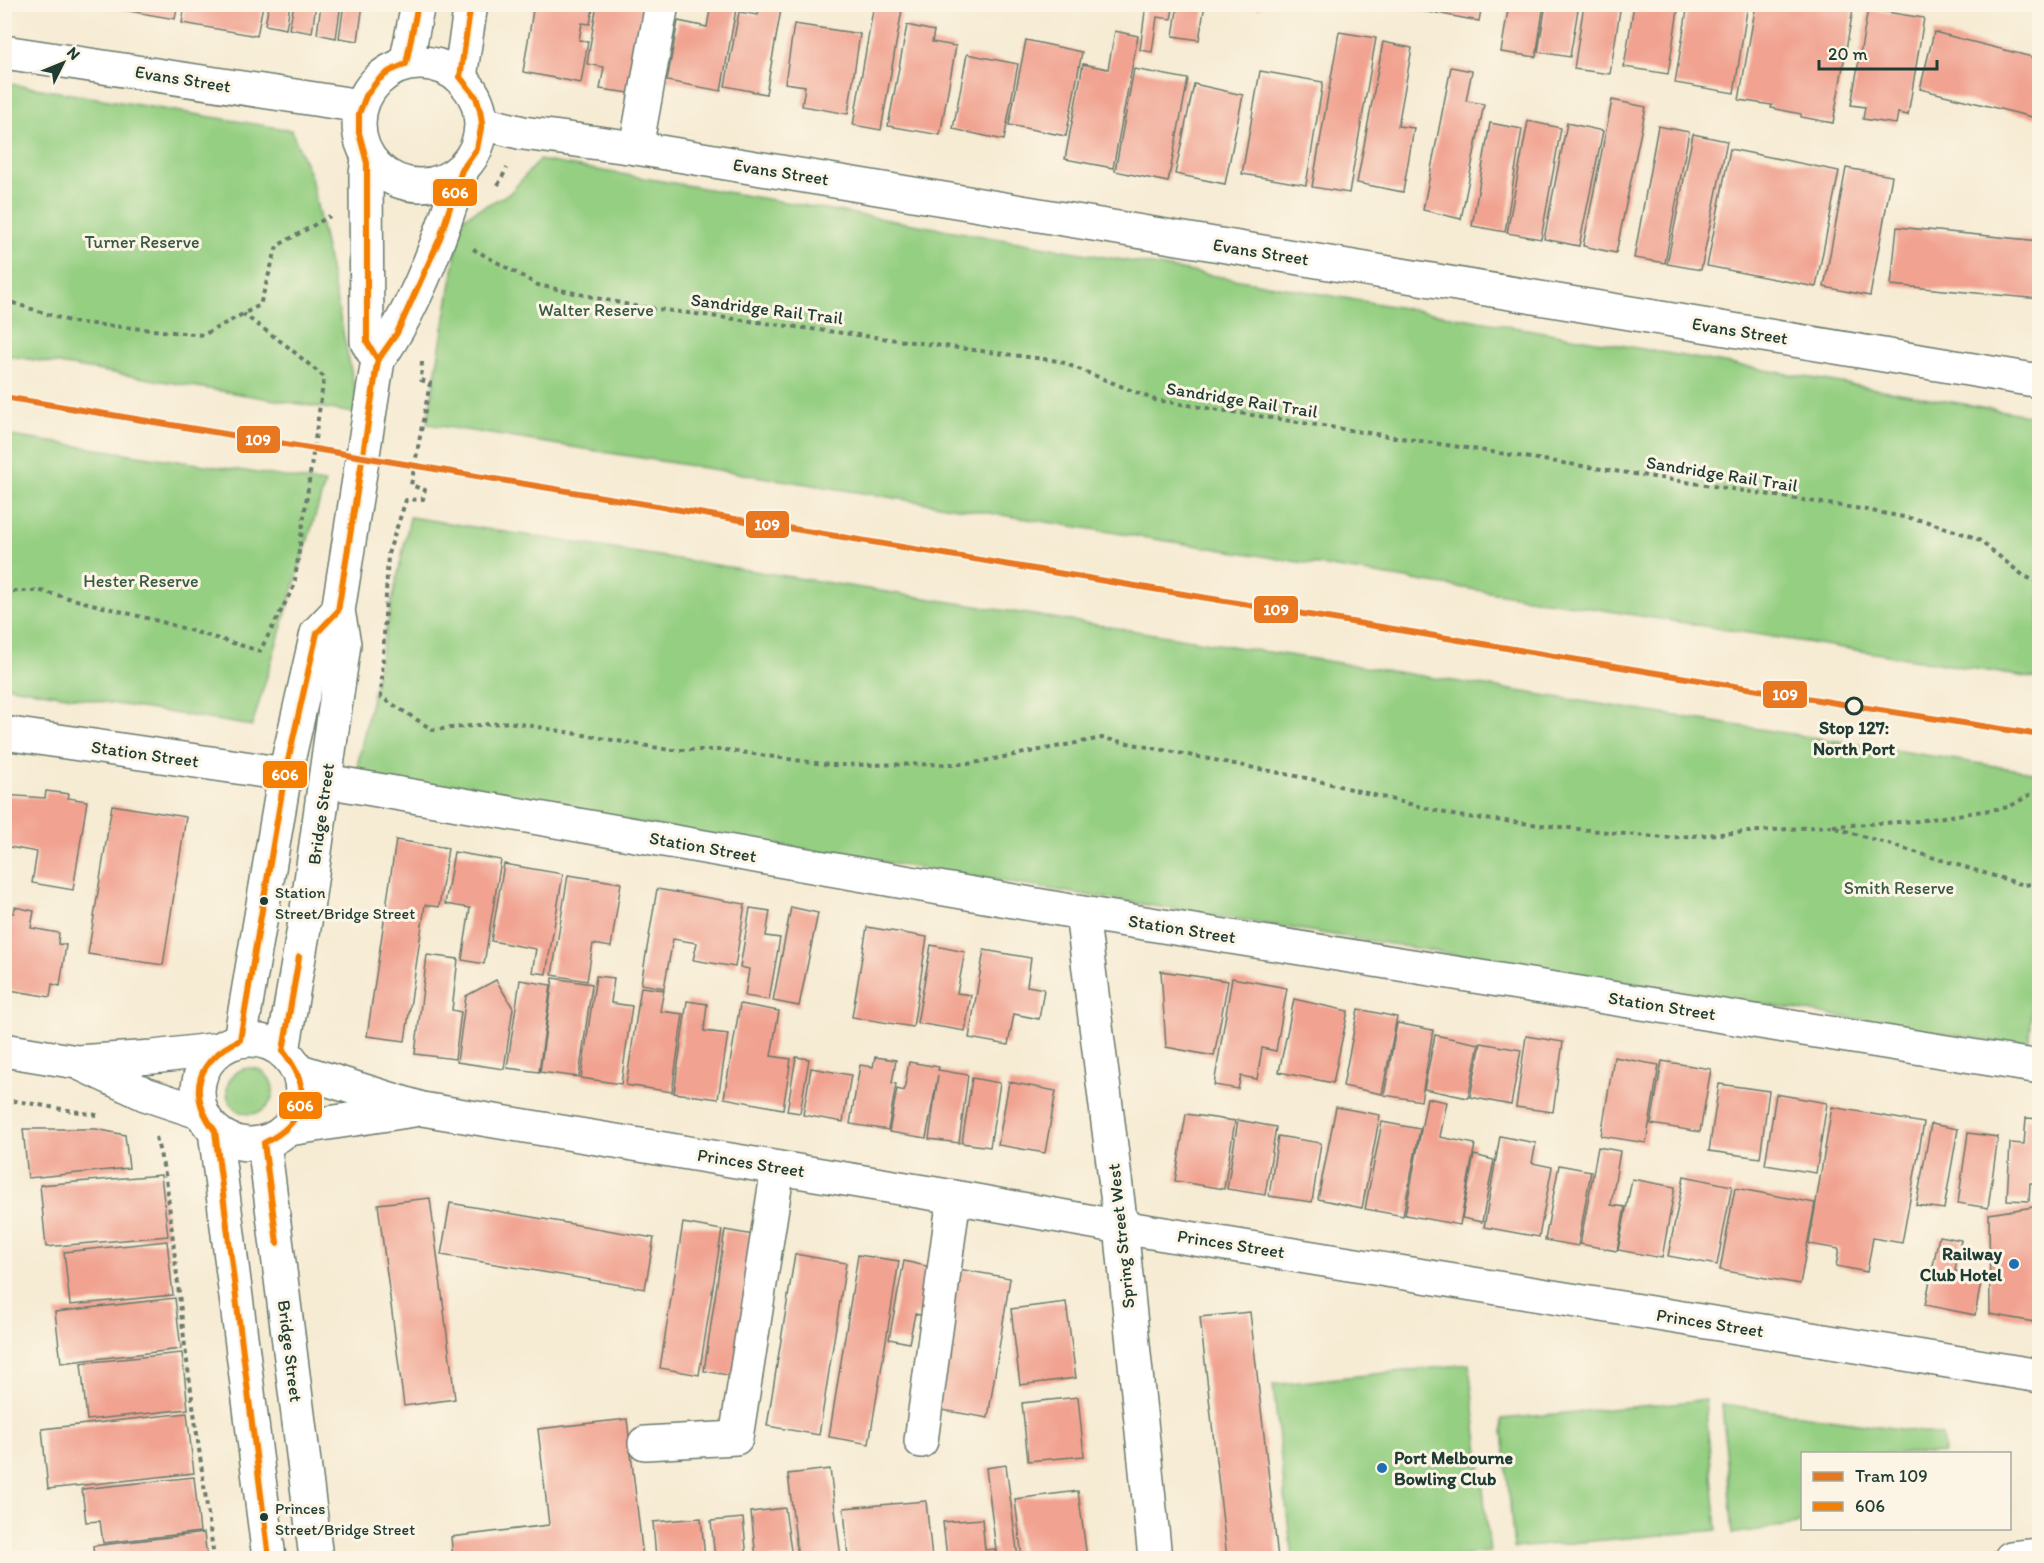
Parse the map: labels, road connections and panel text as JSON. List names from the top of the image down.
{
  "streets": {
    "street": [
      "Evans Street",
      "Station Street",
      "Bridge Street",
      "Princes Street",
      "Spring Street West"
    ],
    "path": ["Sandridge Rail Trail"]
  },
  "crossings": [
    ["Evans Street", "Bridge Street"],
    ["Sandridge Rail Trail", "Bridge Street"],
    ["Station Street", "Bridge Street"],
    ["Station Street", "Spring Street West"],
    ["Bridge Street", "Princes Street"],
    ["Princes Street", "Spring Street West"]
  ],
  "parks": [
    "Turner Reserve",
    "Walter Reserve",
    "Hester Reserve",
    "Smith Reserve"
  ],
  "places": [
    "Stop 127: North Port",
    "Station Street/Bridge Street",
    "Railway Club Hotel",
    "Port Melbourne Bowling Club",
    "Princes Street/Bridge Street"
  ],
  "lines": ["transit line 606", "tram line 109"],
  "legend": ["Tram 109", "606"],
  "scale_bar": "20 m",
  "north": "top right"
}
